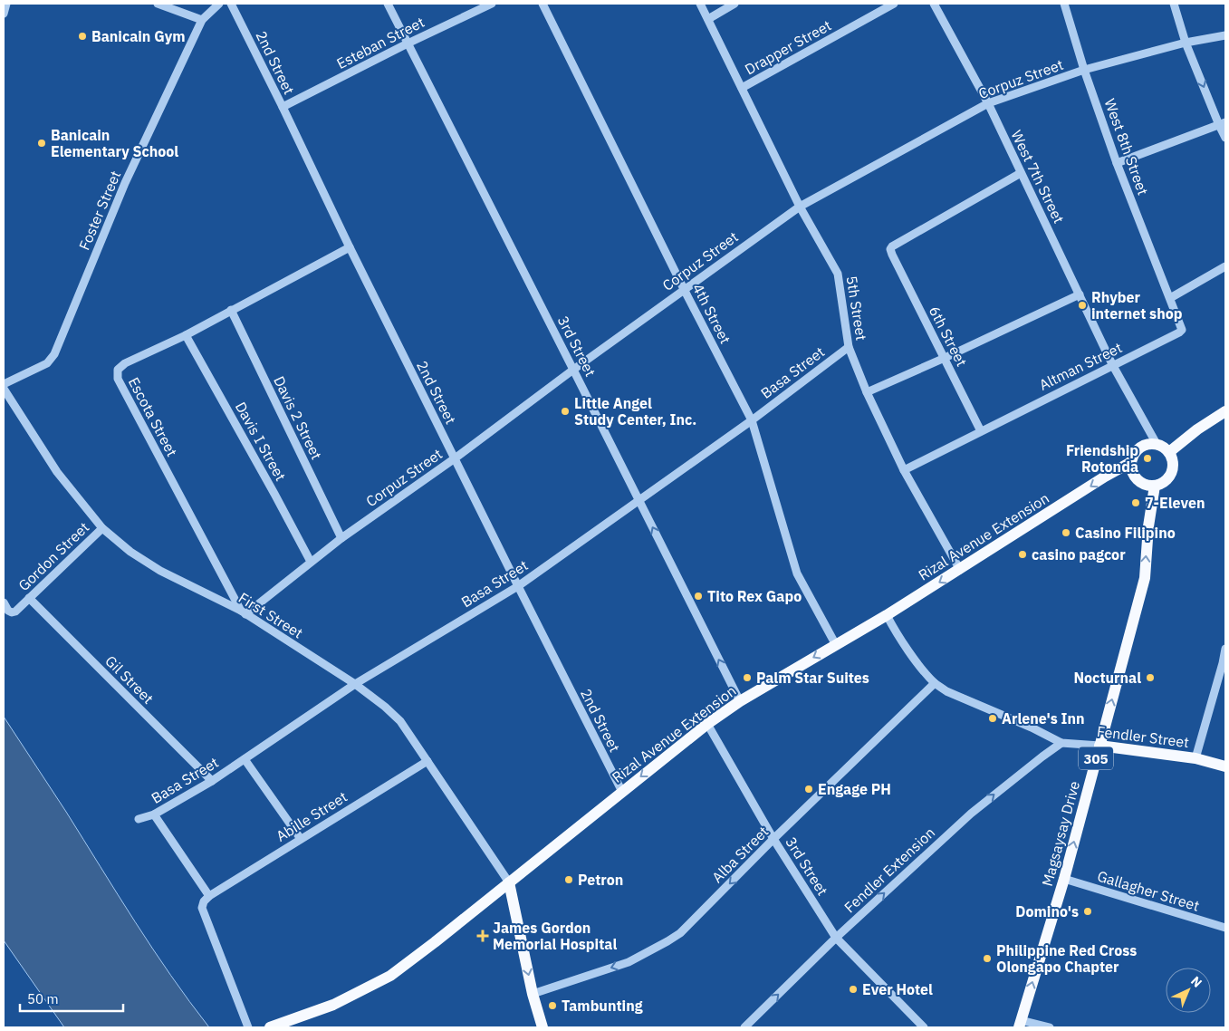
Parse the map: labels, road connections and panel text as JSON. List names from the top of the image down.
{
  "streets": {
    "main road": [
      "Rizal Avenue Extension",
      "Fendler Street",
      "305",
      "Magsaysay Drive"
    ],
    "street": [
      "Esteban Street",
      "Drapper Street",
      "2nd Street",
      "Corpuz Street",
      "West 8th Street",
      "West 7th Street",
      "Foster Street",
      "5th Street",
      "4th Street",
      "6th Street",
      "3rd Street",
      "Altman Street",
      "Basa Street",
      "Escota Street",
      "Davis 2 Street",
      "Davis I Street",
      "Gordon Street",
      "First Street",
      "Gil Street",
      "Abille Street",
      "Alba Street",
      "Fendler Extension",
      "Gallagher Street"
    ]
  },
  "crossings": [
    ["Esteban Street", "2nd Street"],
    ["Esteban Street", "3rd Street"],
    ["Drapper Street", "5th Street"],
    ["2nd Street", "Corpuz Street"],
    ["2nd Street", "Basa Street"],
    ["2nd Street", "Escota Street"],
    ["2nd Street", "Rizal Avenue Extension"],
    ["Corpuz Street", "West 8th Street"],
    ["Corpuz Street", "West 7th Street"],
    ["Corpuz Street", "5th Street"],
    ["Corpuz Street", "4th Street"],
    ["Corpuz Street", "3rd Street"],
    ["Corpuz Street", "Escota Street"],
    ["Corpuz Street", "Davis 2 Street"],
    ["Corpuz Street", "Davis I Street"],
    ["Corpuz Street", "First Street"],
    ["West 8th Street", "Altman Street"],
    ["West 7th Street", "6th Street"],
    ["West 7th Street", "Altman Street"],
    ["West 7th Street", "Rizal Avenue Extension"],
    ["West 7th Street", "Magsaysay Drive"],
    ["5th Street", "Altman Street"],
    ["5th Street", "Basa Street"],
    ["5th Street", "Rizal Avenue Extension"],
    ["4th Street", "Basa Street"],
    ["4th Street", "Rizal Avenue Extension"],
    ["6th Street", "Altman Street"],
    ["3rd Street", "Basa Street"],
    ["3rd Street", "Rizal Avenue Extension"],
    ["3rd Street", "Alba Street"],
    ["3rd Street", "Fendler Extension"],
    ["Basa Street", "First Street"],
    ["Basa Street", "Gil Street"],
    ["Escota Street", "Davis 2 Street"],
    ["Escota Street", "Davis I Street"],
    ["Escota Street", "First Street"],
    ["Rizal Avenue Extension", "First Street"],
    ["Rizal Avenue Extension", "Fendler Street"],
    ["Rizal Avenue Extension", "Magsaysay Drive"],
    ["Gordon Street", "First Street"],
    ["Gordon Street", "Gil Street"],
    ["First Street", "Abille Street"],
    ["Fendler Street", "Magsaysay Drive"],
    ["Fendler Street", "Alba Street"],
    ["Fendler Street", "Fendler Extension"],
    ["Magsaysay Drive", "Gallagher Street"]
  ],
  "one_way": [
    "Rizal Avenue Extension",
    "Magsaysay Drive",
    "Alba Street",
    "Fendler Extension"
  ],
  "places": {
    "other": [
      "Banicain Gym",
      "Banicain Elementary School",
      "Rhyber internet shop",
      "Little Angel Study Center, Inc.",
      "Friendship Rotonda",
      "7-Eleven",
      "Casino Filipino",
      "casino pagcor",
      "Tito Rex Gapo",
      "Palm Star Suites",
      "Nocturnal",
      "Arlene's Inn",
      "Engage PH",
      "Petron",
      "Domino's",
      "Philippine Red Cross Olongapo Chapter",
      "Ever Hotel",
      "Tambunting"
    ],
    "health": ["James Gordon Memorial Hospital"]
  },
  "scale_bar": "50 m",
  "north": "top right"
}
